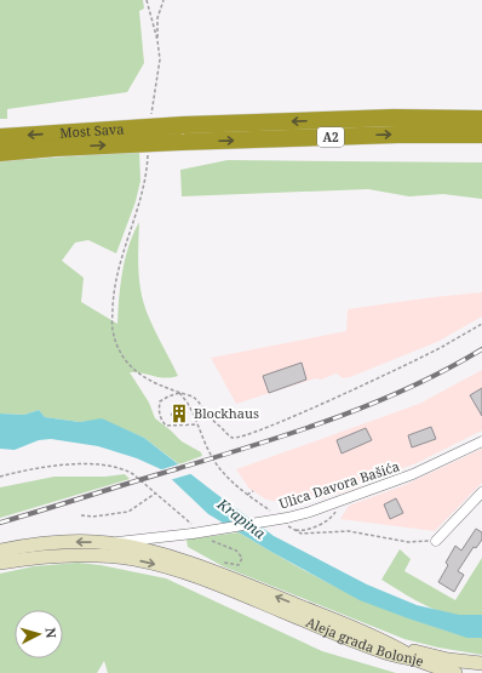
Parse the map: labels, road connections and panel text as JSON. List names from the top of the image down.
{
  "streets": {
    "highway": ["Most Sava", "A2"],
    "main road": ["Aleja grada Bolonje"],
    "street": ["Ulica Davora Bašića"]
  },
  "crossings": [
    ["Ulica Davora Bašića", "Aleja grada Bolonje"]
  ],
  "water": ["Krapina"],
  "places": {
    "building": ["Blockhaus"]
  },
  "north": "right"
}
